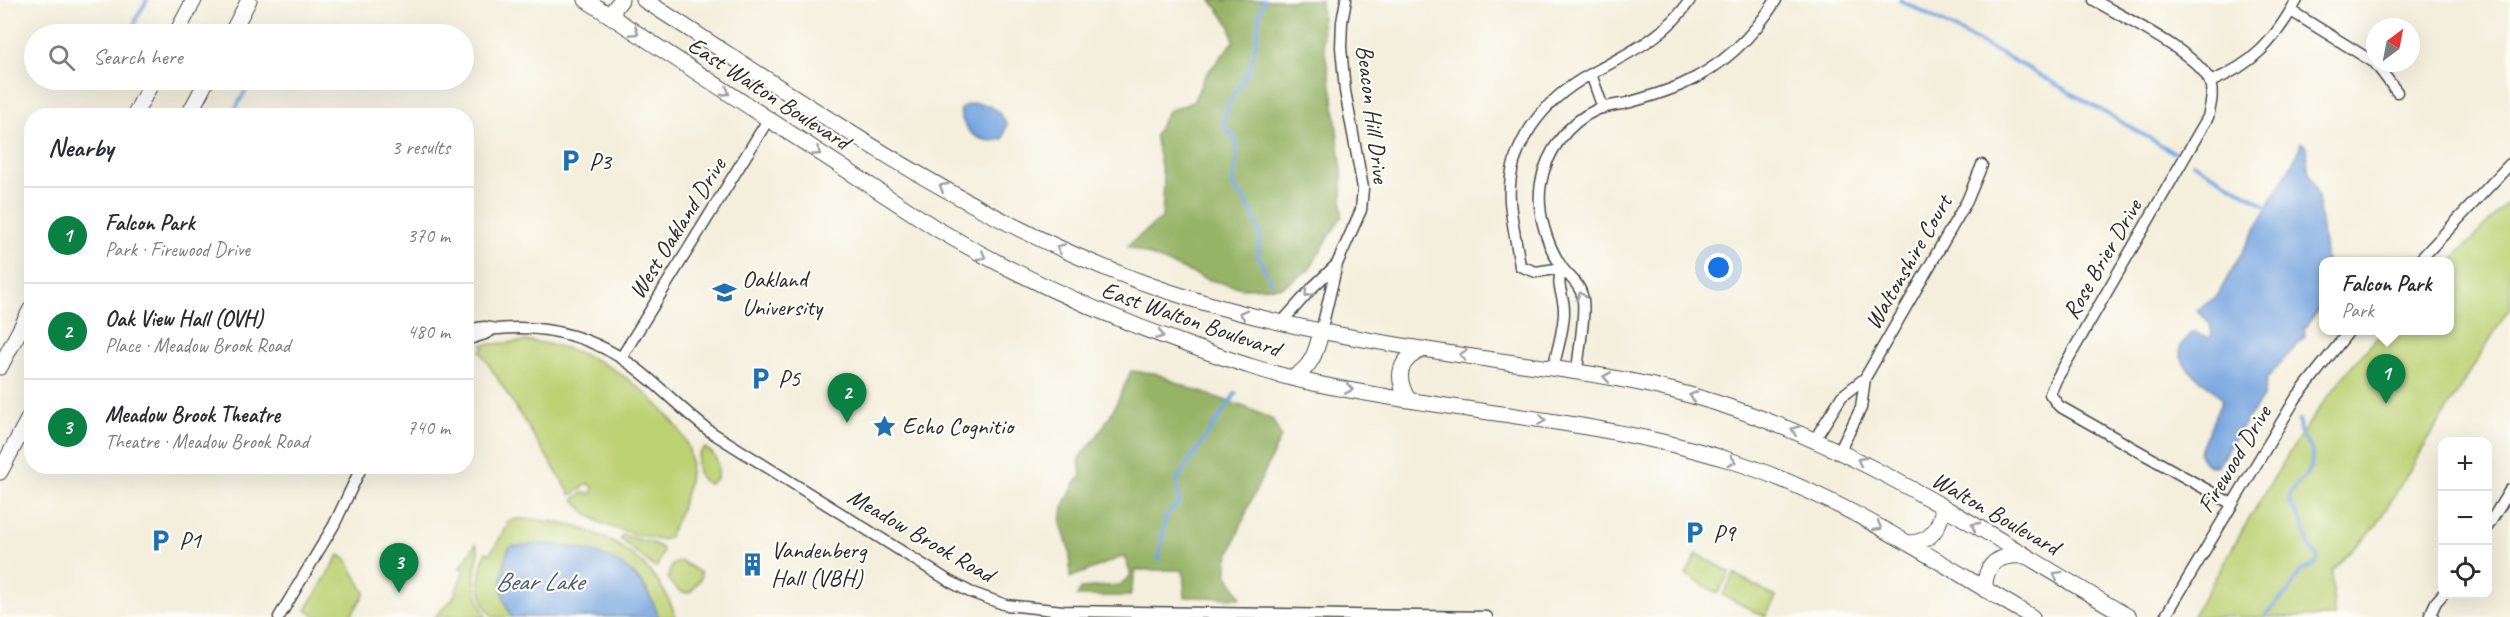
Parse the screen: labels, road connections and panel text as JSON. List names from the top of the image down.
{
  "streets": {
    "main road": ["East Walton Boulevard", "Walton Boulevard"],
    "street": [
      "Beacon Hill Drive",
      "West Oakland Drive",
      "Rose Brier Drive",
      "Waltonshire Court",
      "Firewood Drive",
      "Meadow Brook Road"
    ]
  },
  "crossings": [
    ["East Walton Boulevard", "Beacon Hill Drive"],
    ["East Walton Boulevard", "West Oakland Drive"],
    ["East Walton Boulevard", "Waltonshire Court"],
    ["East Walton Boulevard", "Walton Boulevard"],
    ["West Oakland Drive", "Meadow Brook Road"],
    ["Rose Brier Drive", "Firewood Drive"],
    ["Waltonshire Court", "Walton Boulevard"]
  ],
  "water": ["Bear Lake"],
  "places": {
    "parking": [
      "P3",
      "P5",
      "P9",
      "P1"
    ],
    "school or university": ["Oakland University"],
    "place": ["Echo Cognitio"],
    "building": ["Vandenberg Hall (VBH)"]
  },
  "north": "top right",
  "page": {
    "search": "Search here",
    "heading": ["Nearby", "3 results"],
    "list": [
      {
        "mark": "1",
        "name": "Falcon Park",
        "note": "Park · Firewood Drive",
        "value": "370 m"
      },
      {
        "mark": "2",
        "name": "Oak View Hall (OVH)",
        "note": "Place · Meadow Brook Road",
        "value": "480 m"
      },
      {
        "mark": "3",
        "name": "Meadow Brook Theatre",
        "note": "Theatre · Meadow Brook Road",
        "value": "740 m"
      }
    ],
    "popup": ["Falcon Park", "Park"],
    "pins": ["1", "2", "3"],
    "map_buttons": ["+", "−"]
  }
}
